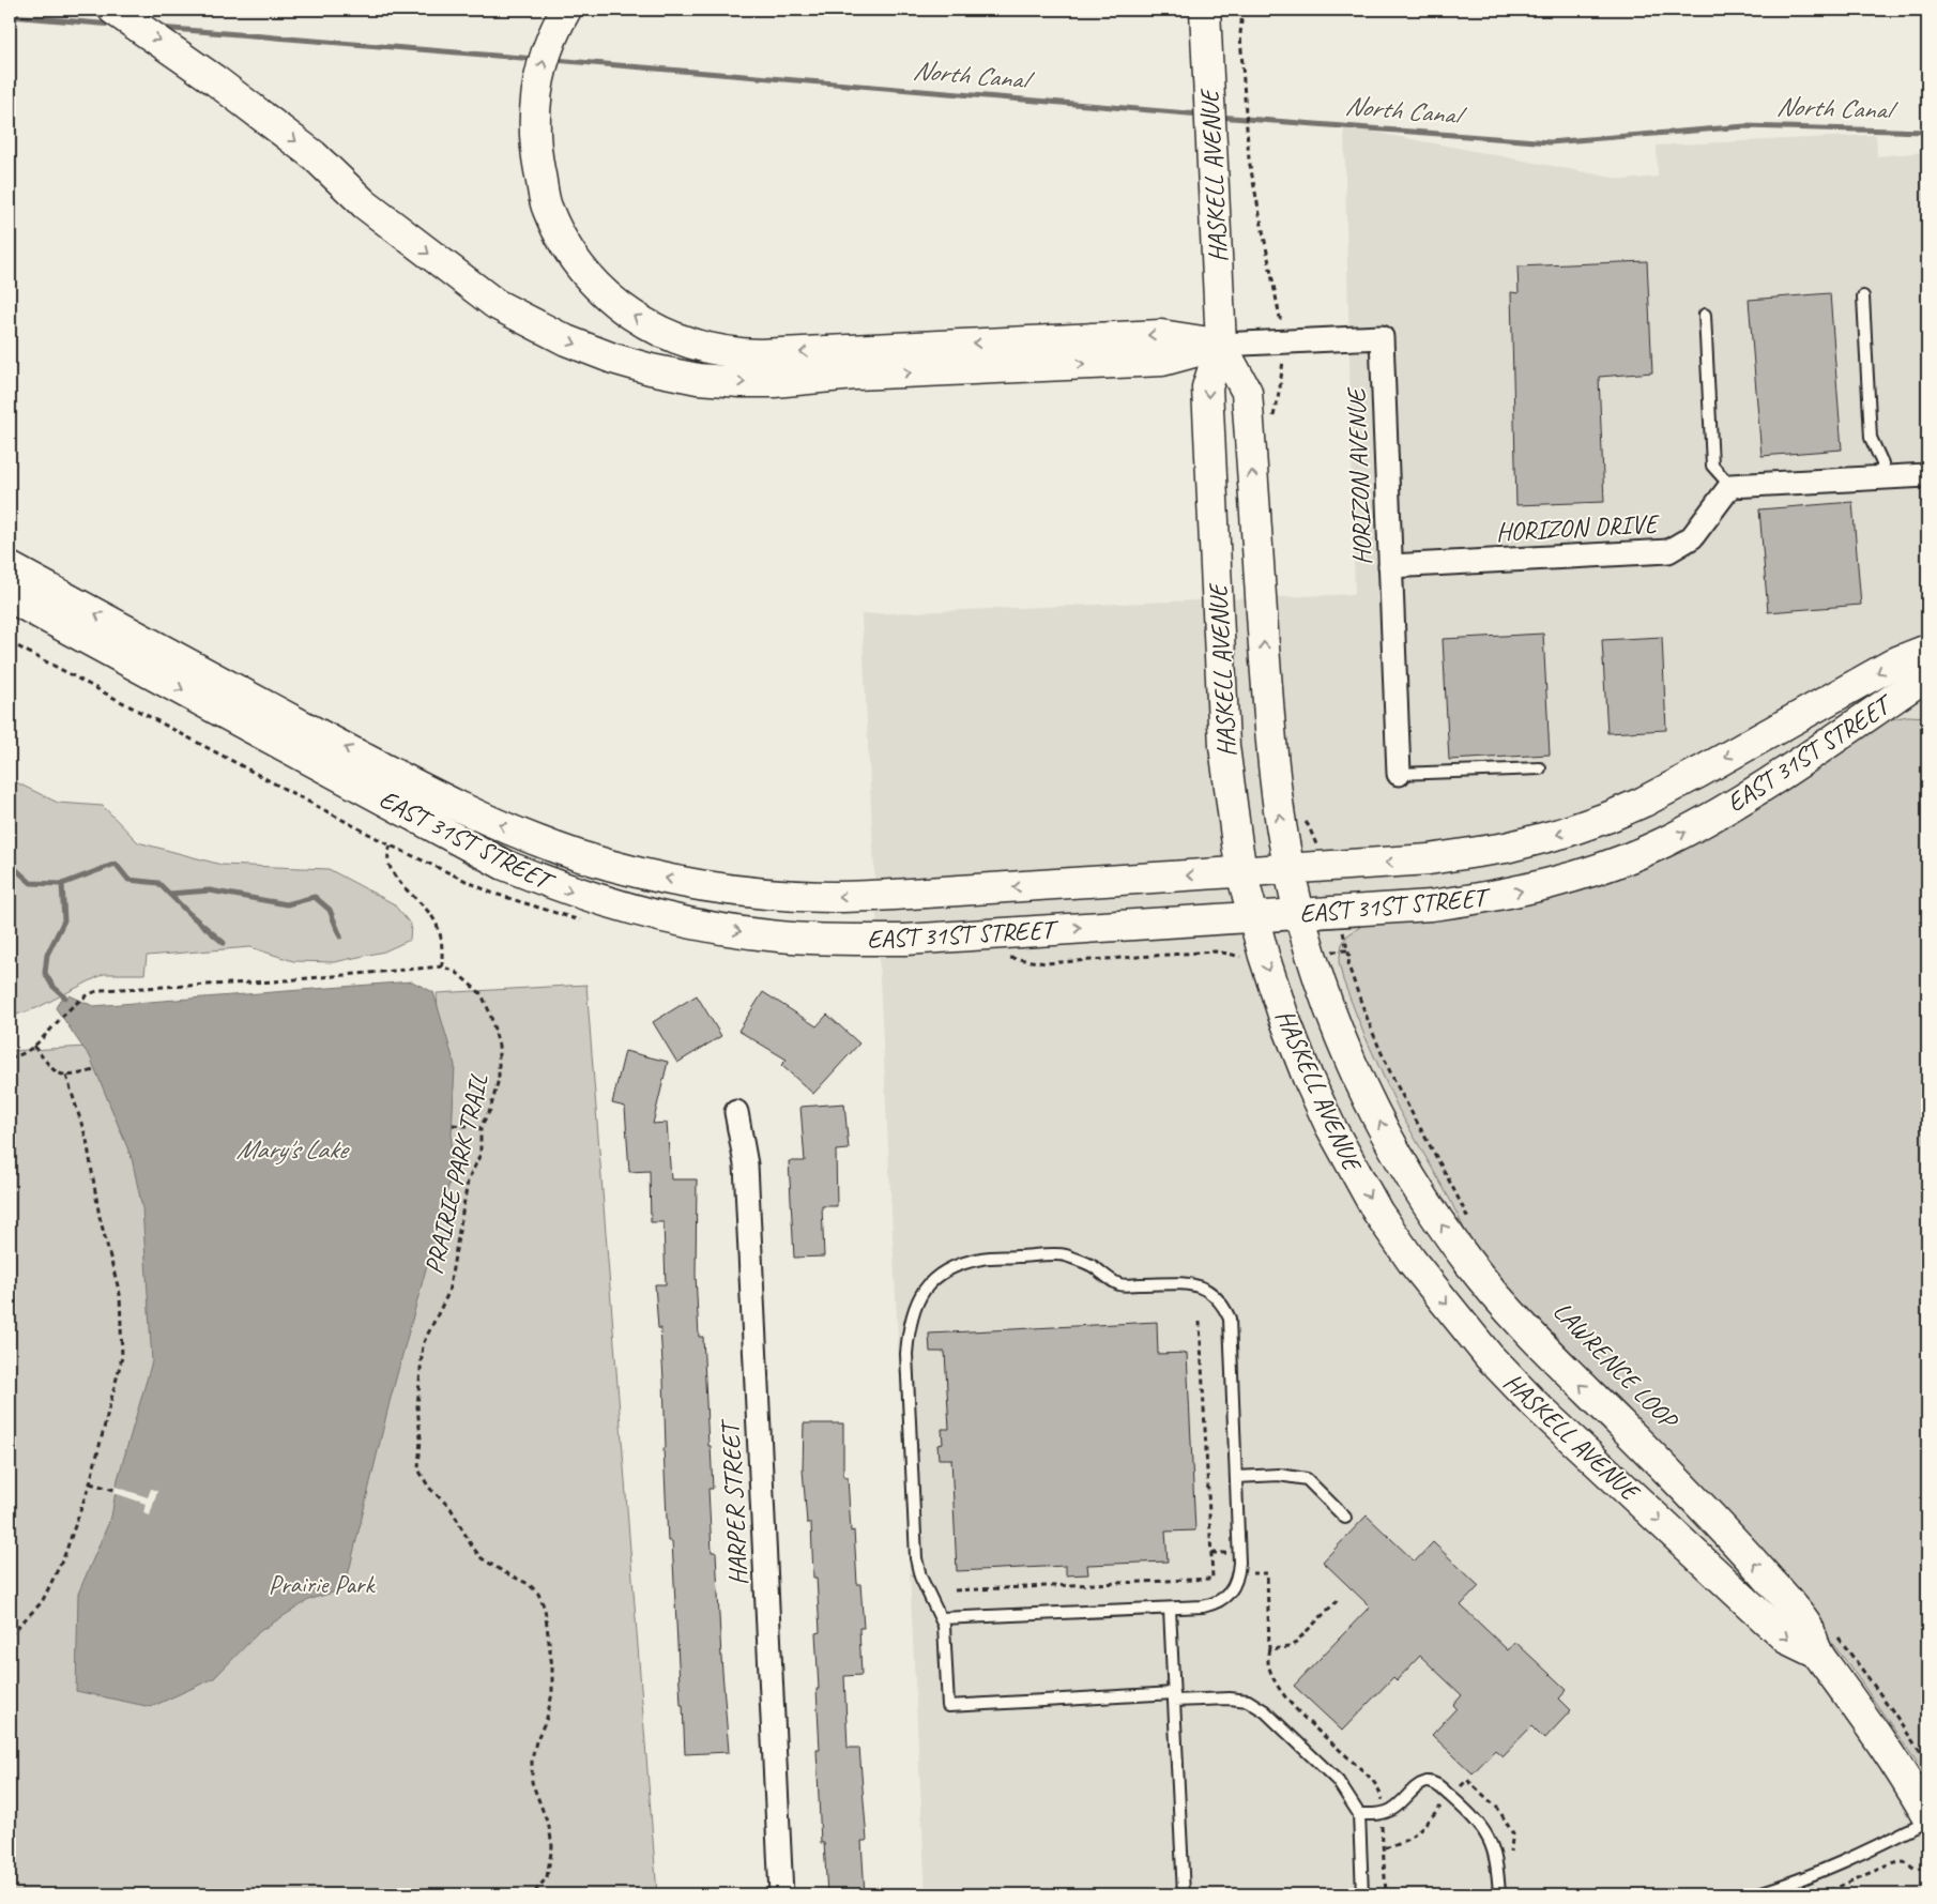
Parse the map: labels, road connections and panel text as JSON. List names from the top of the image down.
{
  "streets": {
    "main road": ["HASKELL AVENUE", "EAST 31ST STREET"],
    "street": ["HORIZON AVENUE", "HORIZON DRIVE", "HARPER STREET"],
    "path": ["PRAIRIE PARK TRAIL"]
  },
  "crossings": [
    ["HASKELL AVENUE", "HORIZON AVENUE"],
    ["HASKELL AVENUE", "EAST 31ST STREET"],
    ["HORIZON AVENUE", "HORIZON DRIVE"]
  ],
  "water": ["North Canal", "Mary's Lake"],
  "parks": ["Prairie Park"]
}
